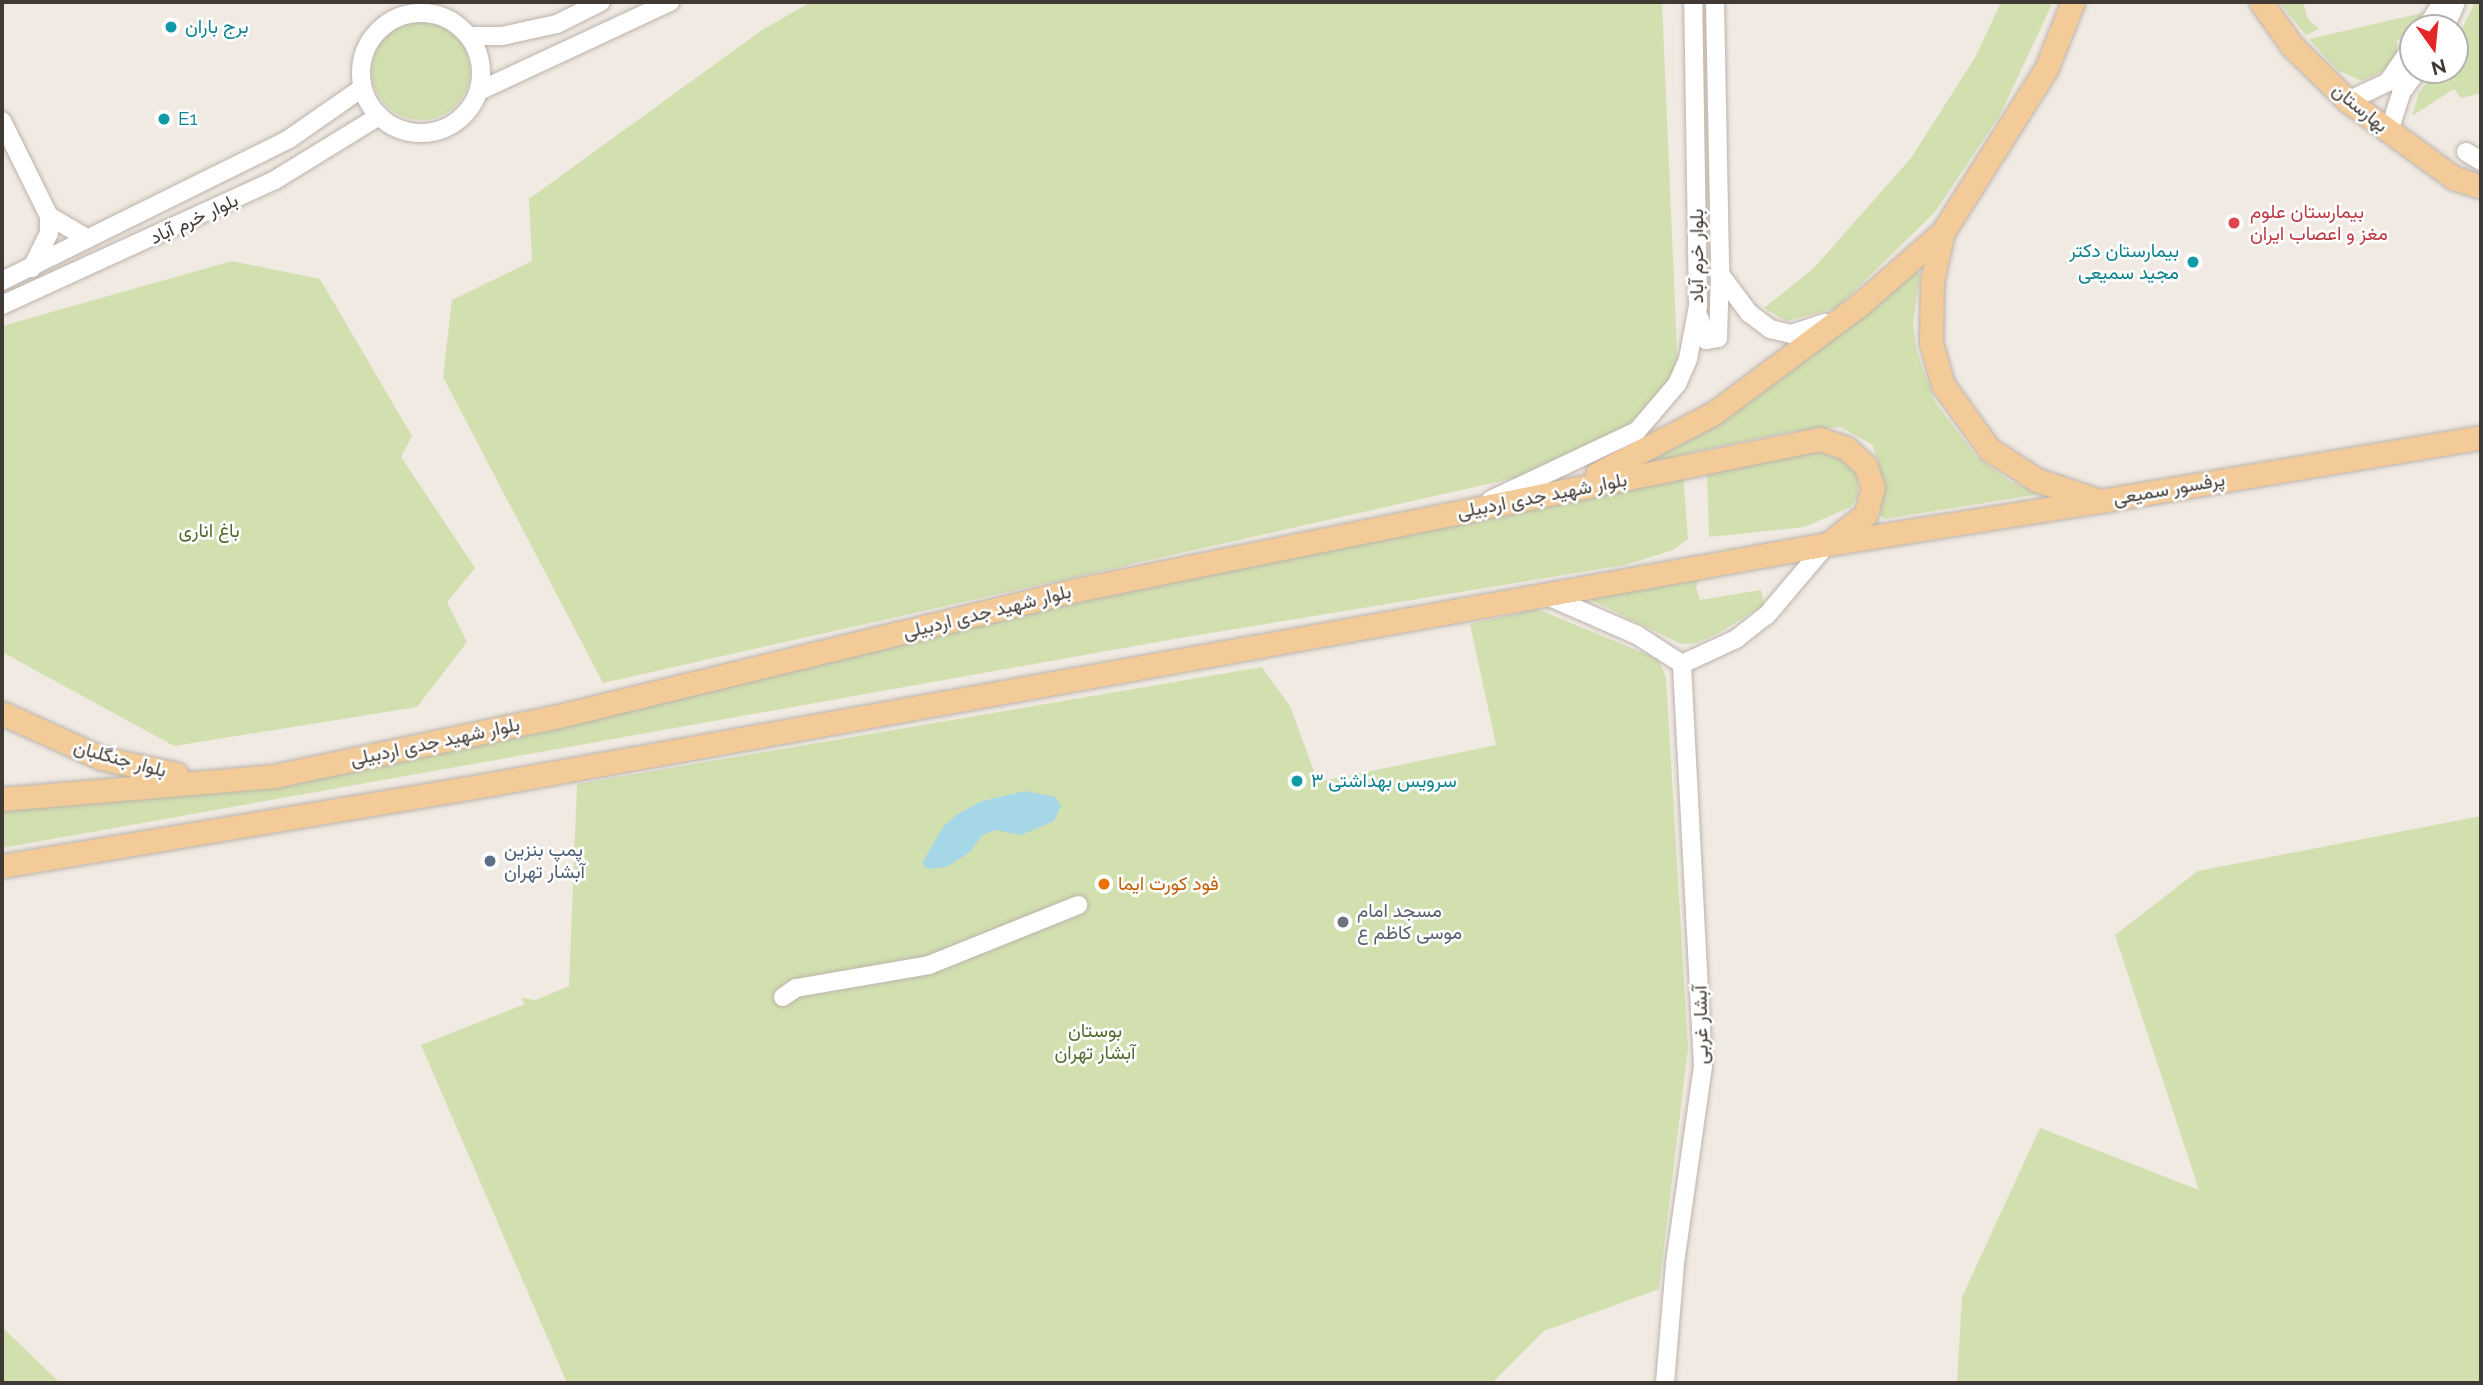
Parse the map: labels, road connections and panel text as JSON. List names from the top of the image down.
{
  "streets": {
    "main road": [
      "بهارستان",
      "پرفسور سمیعی",
      "بلوار شهید جدی اردبیلی",
      "بلوار جنگلبان"
    ],
    "street": ["بلوار خرم آباد", "آبشار غربی"]
  },
  "crossings": [
    ["بلوار خرم آباد", "بلوار شهید جدی اردبیلی"],
    ["پرفسور سمیعی", "بلوار شهید جدی اردبیلی"],
    ["بلوار شهید جدی اردبیلی", "بلوار جنگلبان"]
  ],
  "parks": ["باغ اناری", "بوستان آبشار تهران"],
  "places": [
    "برج باران",
    "E1",
    "بیمارستان علوم مغز و اعصاب ایران",
    "بیمارستان دکتر مجید سمیعی",
    "سرویس بهداشتی ۳",
    "پمپ بنزین آبشار تهران",
    "فود کورت ایما",
    "مسجد امام موسی کاظم ع"
  ],
  "north": "bottom"
}
